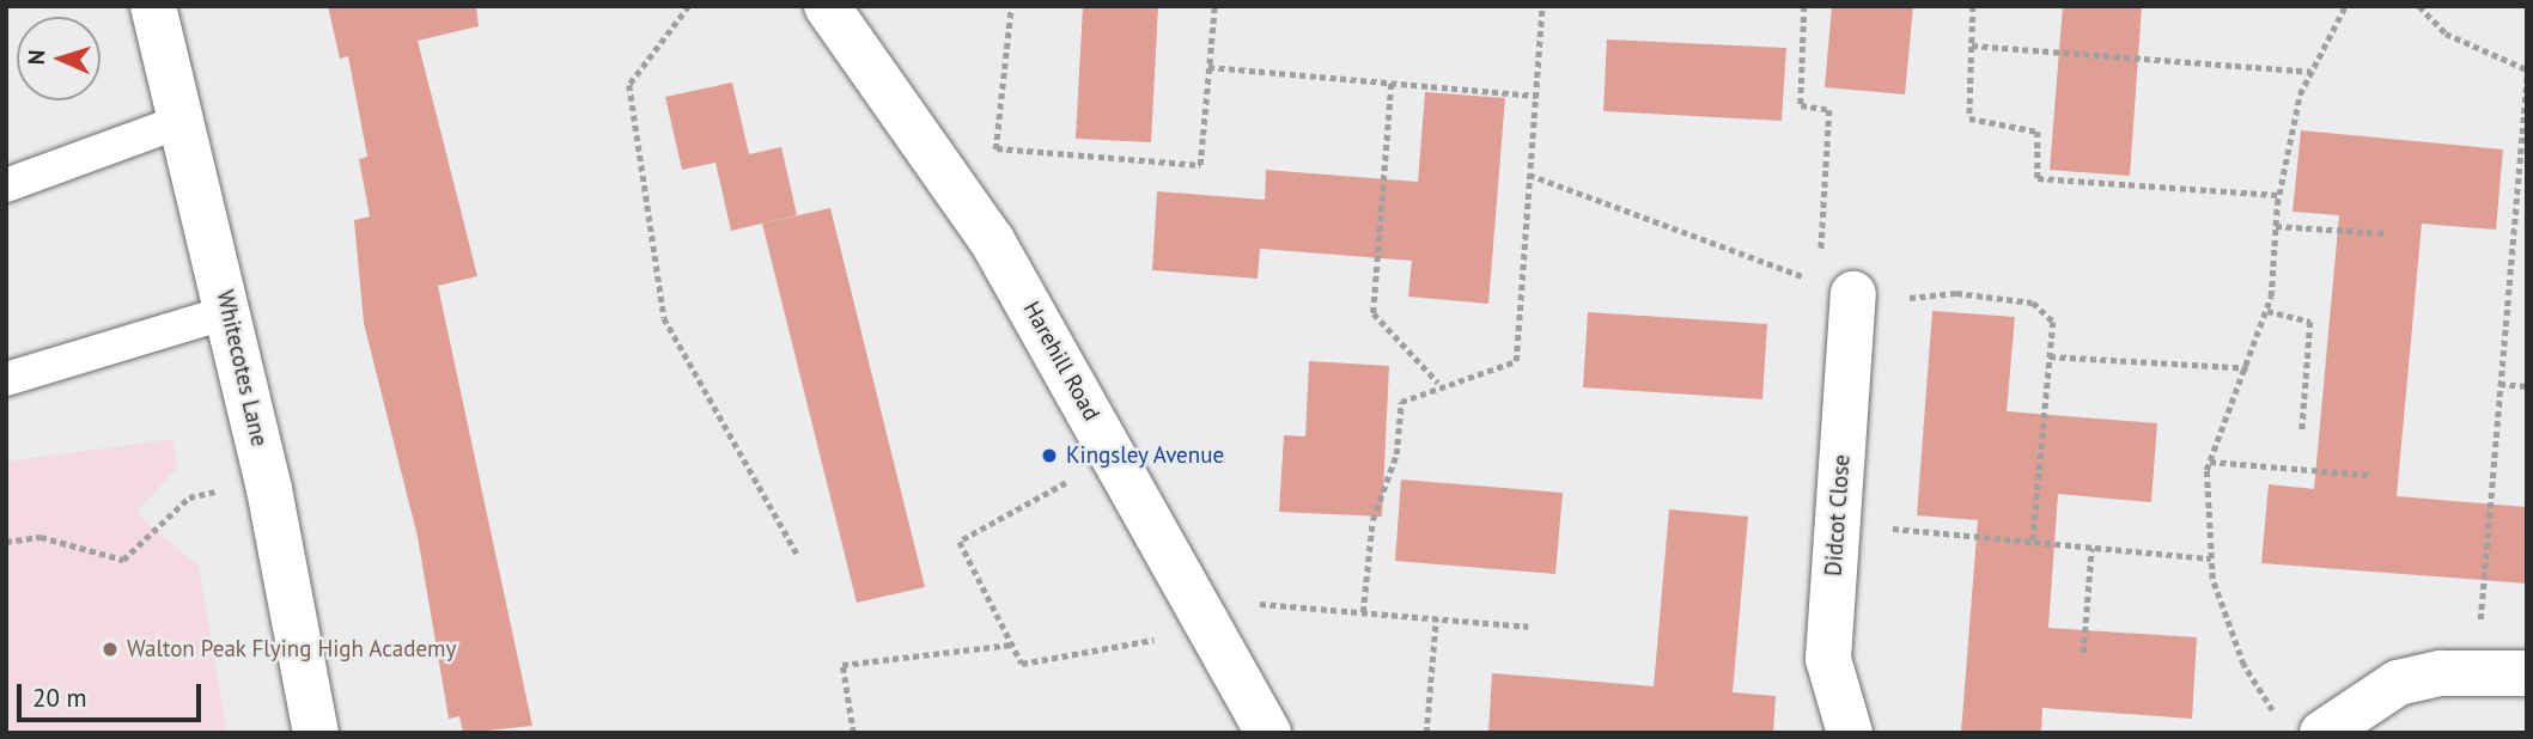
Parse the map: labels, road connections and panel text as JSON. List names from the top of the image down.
{
  "streets": {
    "street": ["Harehill Road", "Whitecotes Lane", "Didcot Close"]
  },
  "places": ["Kingsley Avenue", "Walton Peak Flying High Academy"],
  "scale_bar": "20 m",
  "north": "left"
}
